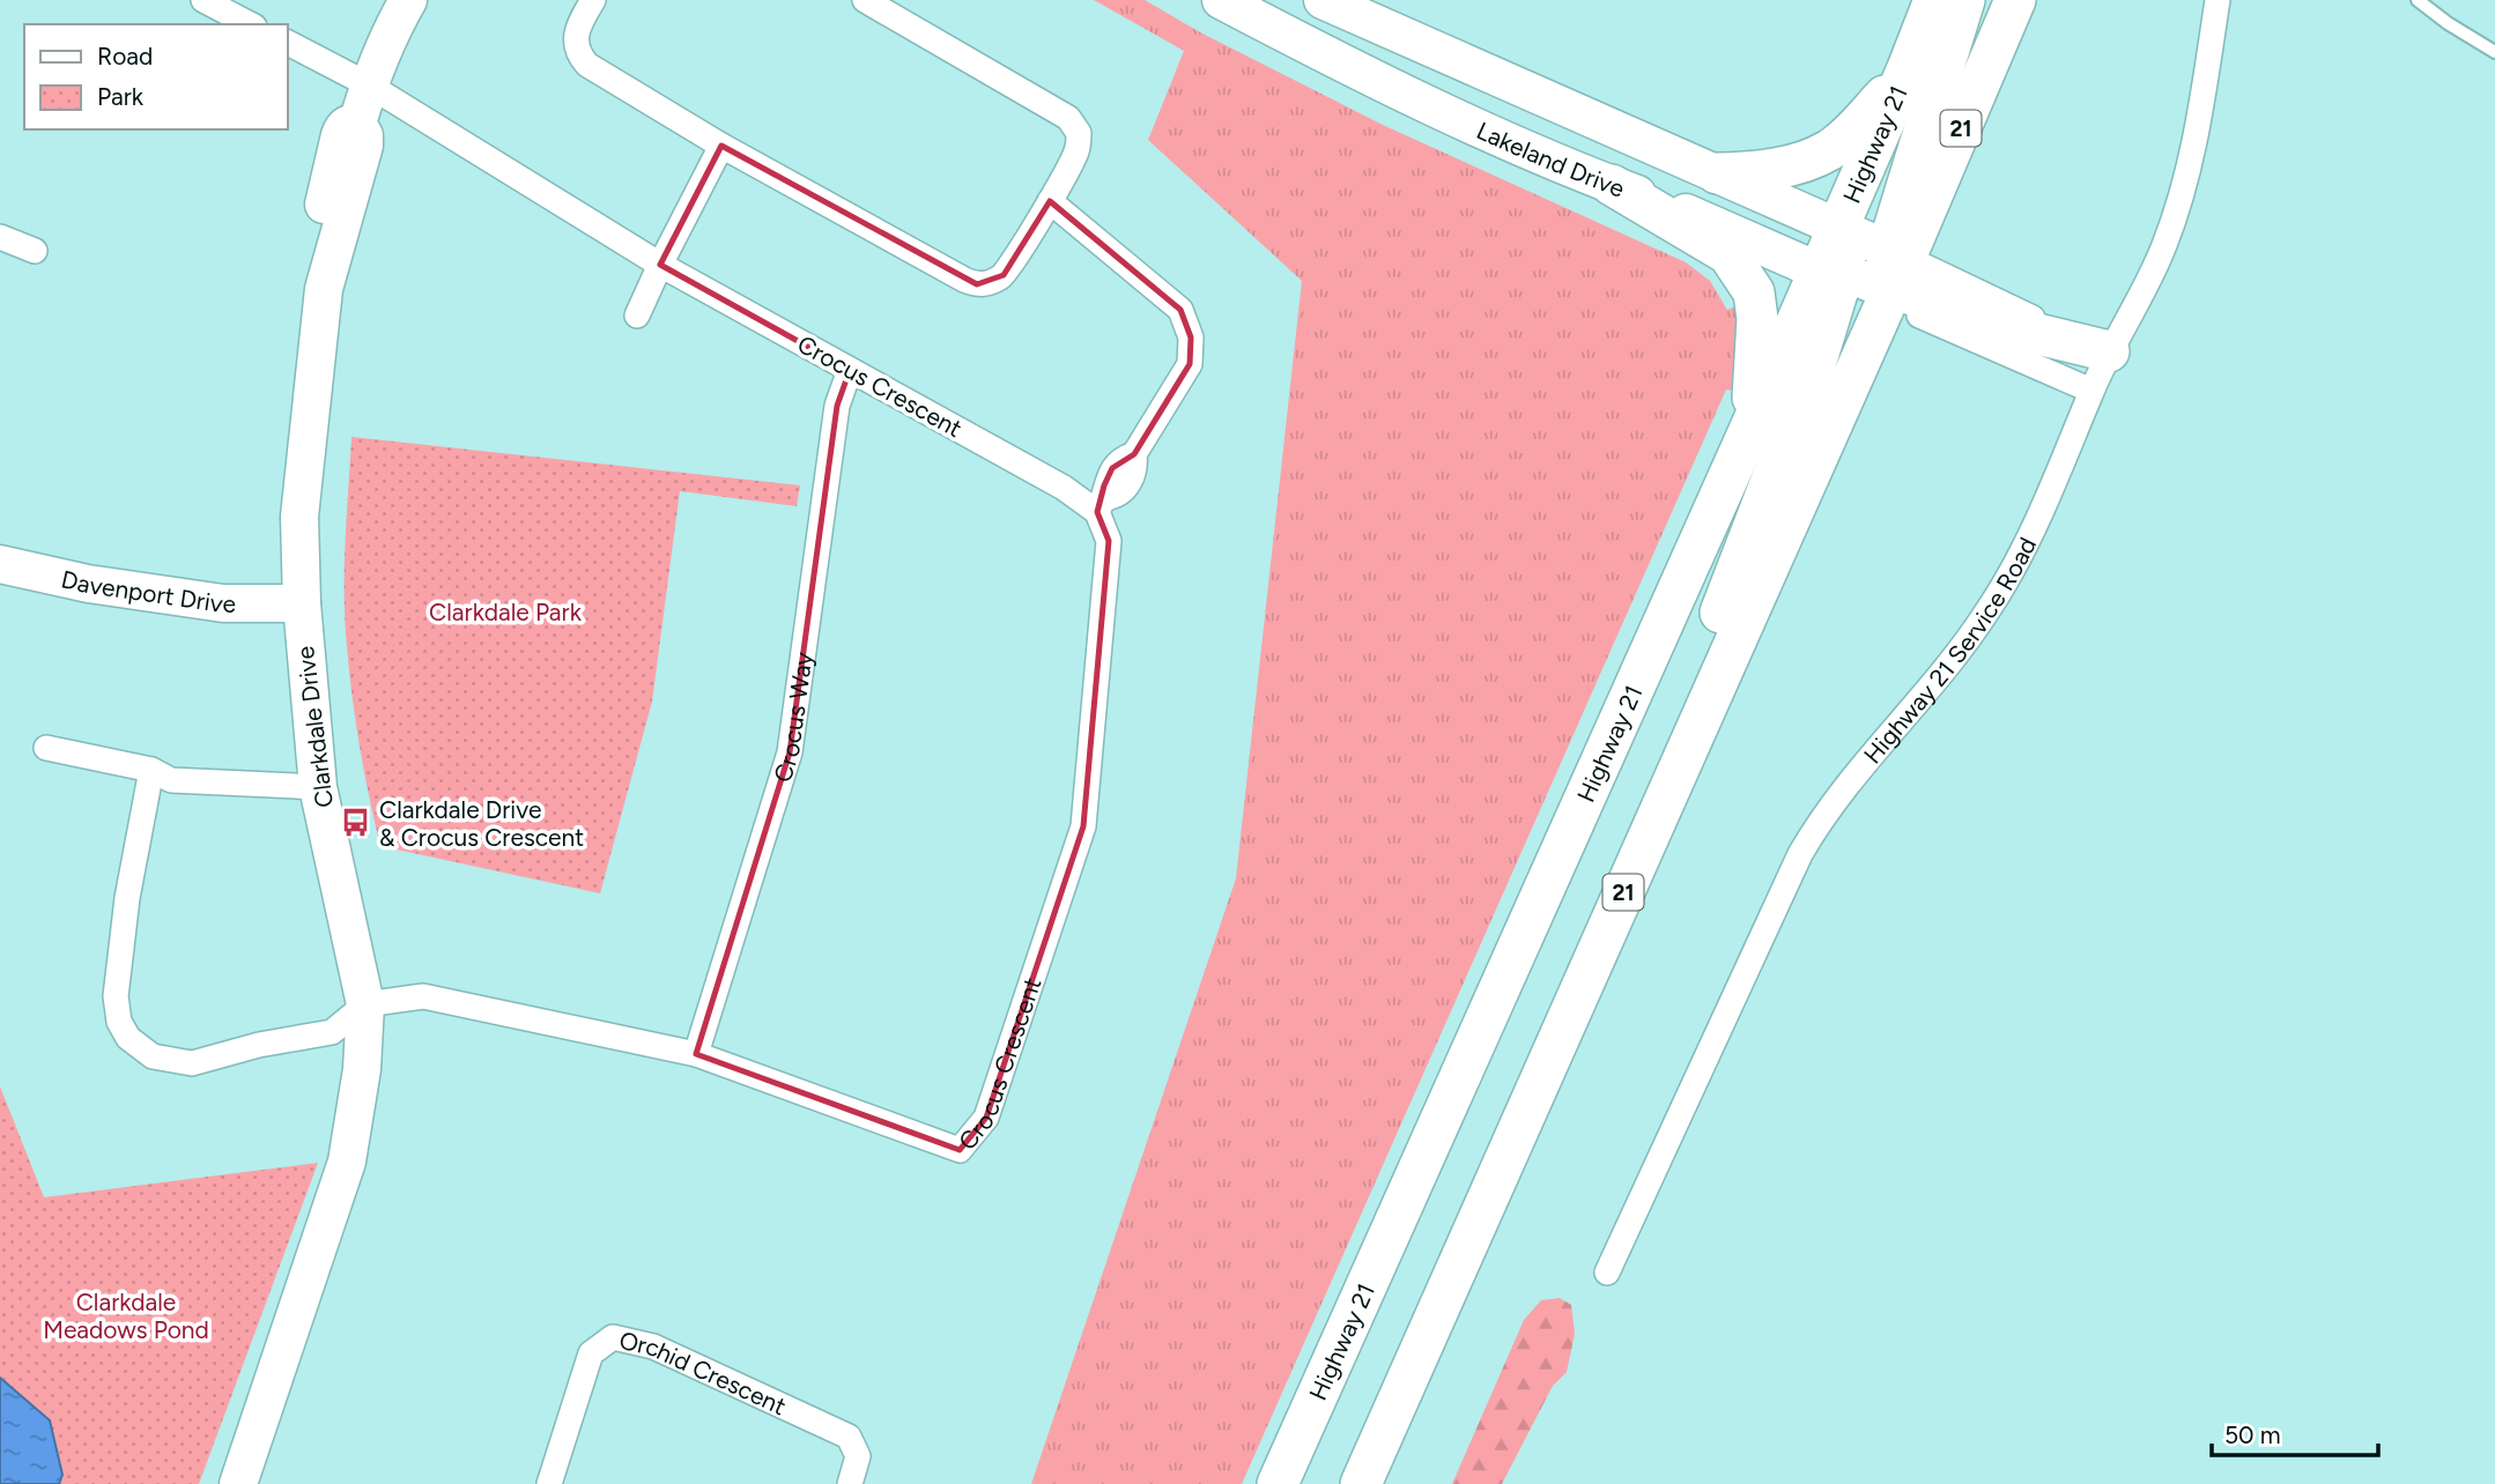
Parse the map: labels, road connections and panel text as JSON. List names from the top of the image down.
{
  "streets": {
    "main road": ["21", "Highway 21"],
    "street": [
      "Lakeland Drive",
      "Crocus Crescent",
      "Davenport Drive",
      "Highway 21 Service Road",
      "Crocus Way",
      "Clarkdale Drive",
      "Orchid Crescent"
    ]
  },
  "crossings": [
    ["Highway 21", "Lakeland Drive"],
    ["Crocus Crescent", "Crocus Way"],
    ["Crocus Crescent", "Clarkdale Drive"],
    ["Davenport Drive", "Clarkdale Drive"]
  ],
  "parks": ["Clarkdale Park", "Clarkdale Meadows Pond"],
  "places": {
    "bus stop": ["Clarkdale Drive & Crocus Crescent"]
  },
  "legend": ["Road", "Park"],
  "scale_bar": "50 m"
}
